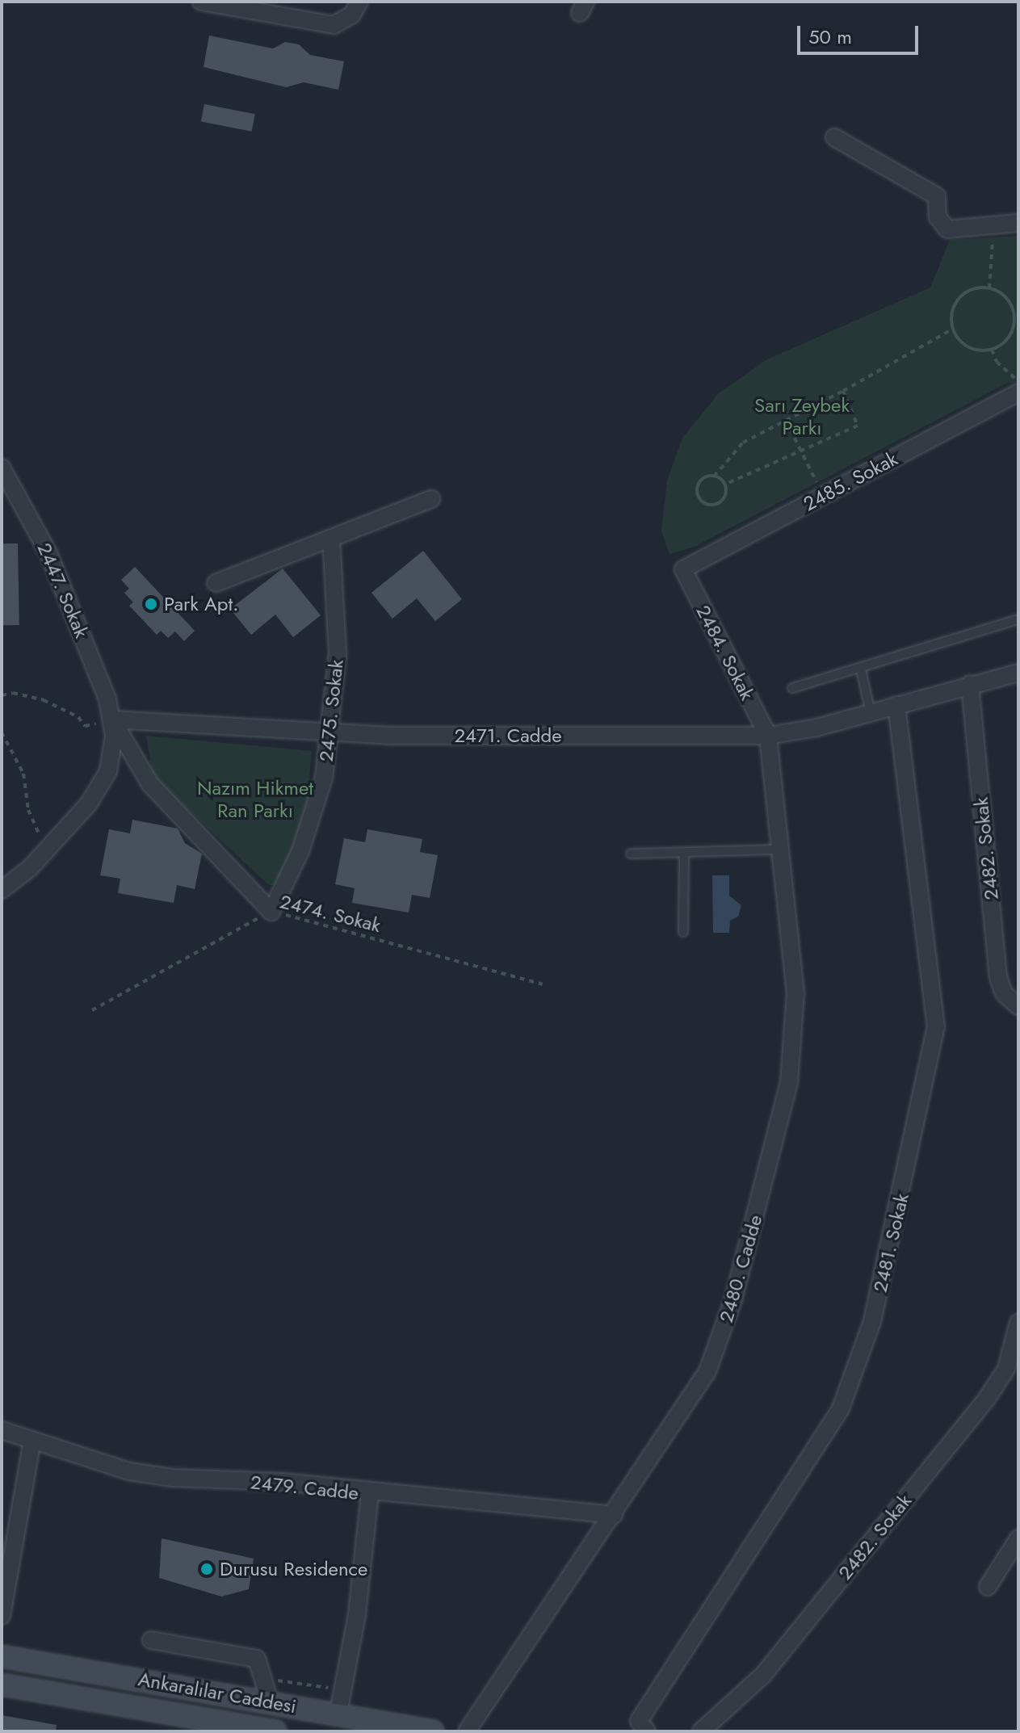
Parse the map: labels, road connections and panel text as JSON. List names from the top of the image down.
{
  "streets": {
    "main road": ["Ankaralılar Caddesi"],
    "street": [
      "2485. Sokak",
      "2447. Sokak",
      "2484. Sokak",
      "2475. Sokak",
      "2471. Cadde",
      "2482. Sokak",
      "2481. Sokak",
      "2480. Cadde",
      "2479. Cadde"
    ],
    "path": ["2474. Sokak"]
  },
  "crossings": [
    ["2485. Sokak", "2484. Sokak"],
    ["2447. Sokak", "2475. Sokak"],
    ["2447. Sokak", "2471. Cadde"],
    ["2447. Sokak", "2474. Sokak"],
    ["2484. Sokak", "2471. Cadde"],
    ["2484. Sokak", "2480. Cadde"],
    ["2475. Sokak", "2471. Cadde"],
    ["2475. Sokak", "2474. Sokak"],
    ["2471. Cadde", "2482. Sokak"],
    ["2471. Cadde", "2481. Sokak"],
    ["2471. Cadde", "2480. Cadde"],
    ["2480. Cadde", "2479. Cadde"]
  ],
  "parks": ["Sarı Zeybek Parkı", "Nazım Hikmet Ran Parkı"],
  "places": ["Park Apt.", "Durusu Residence"],
  "scale_bar": "50 m"
}
